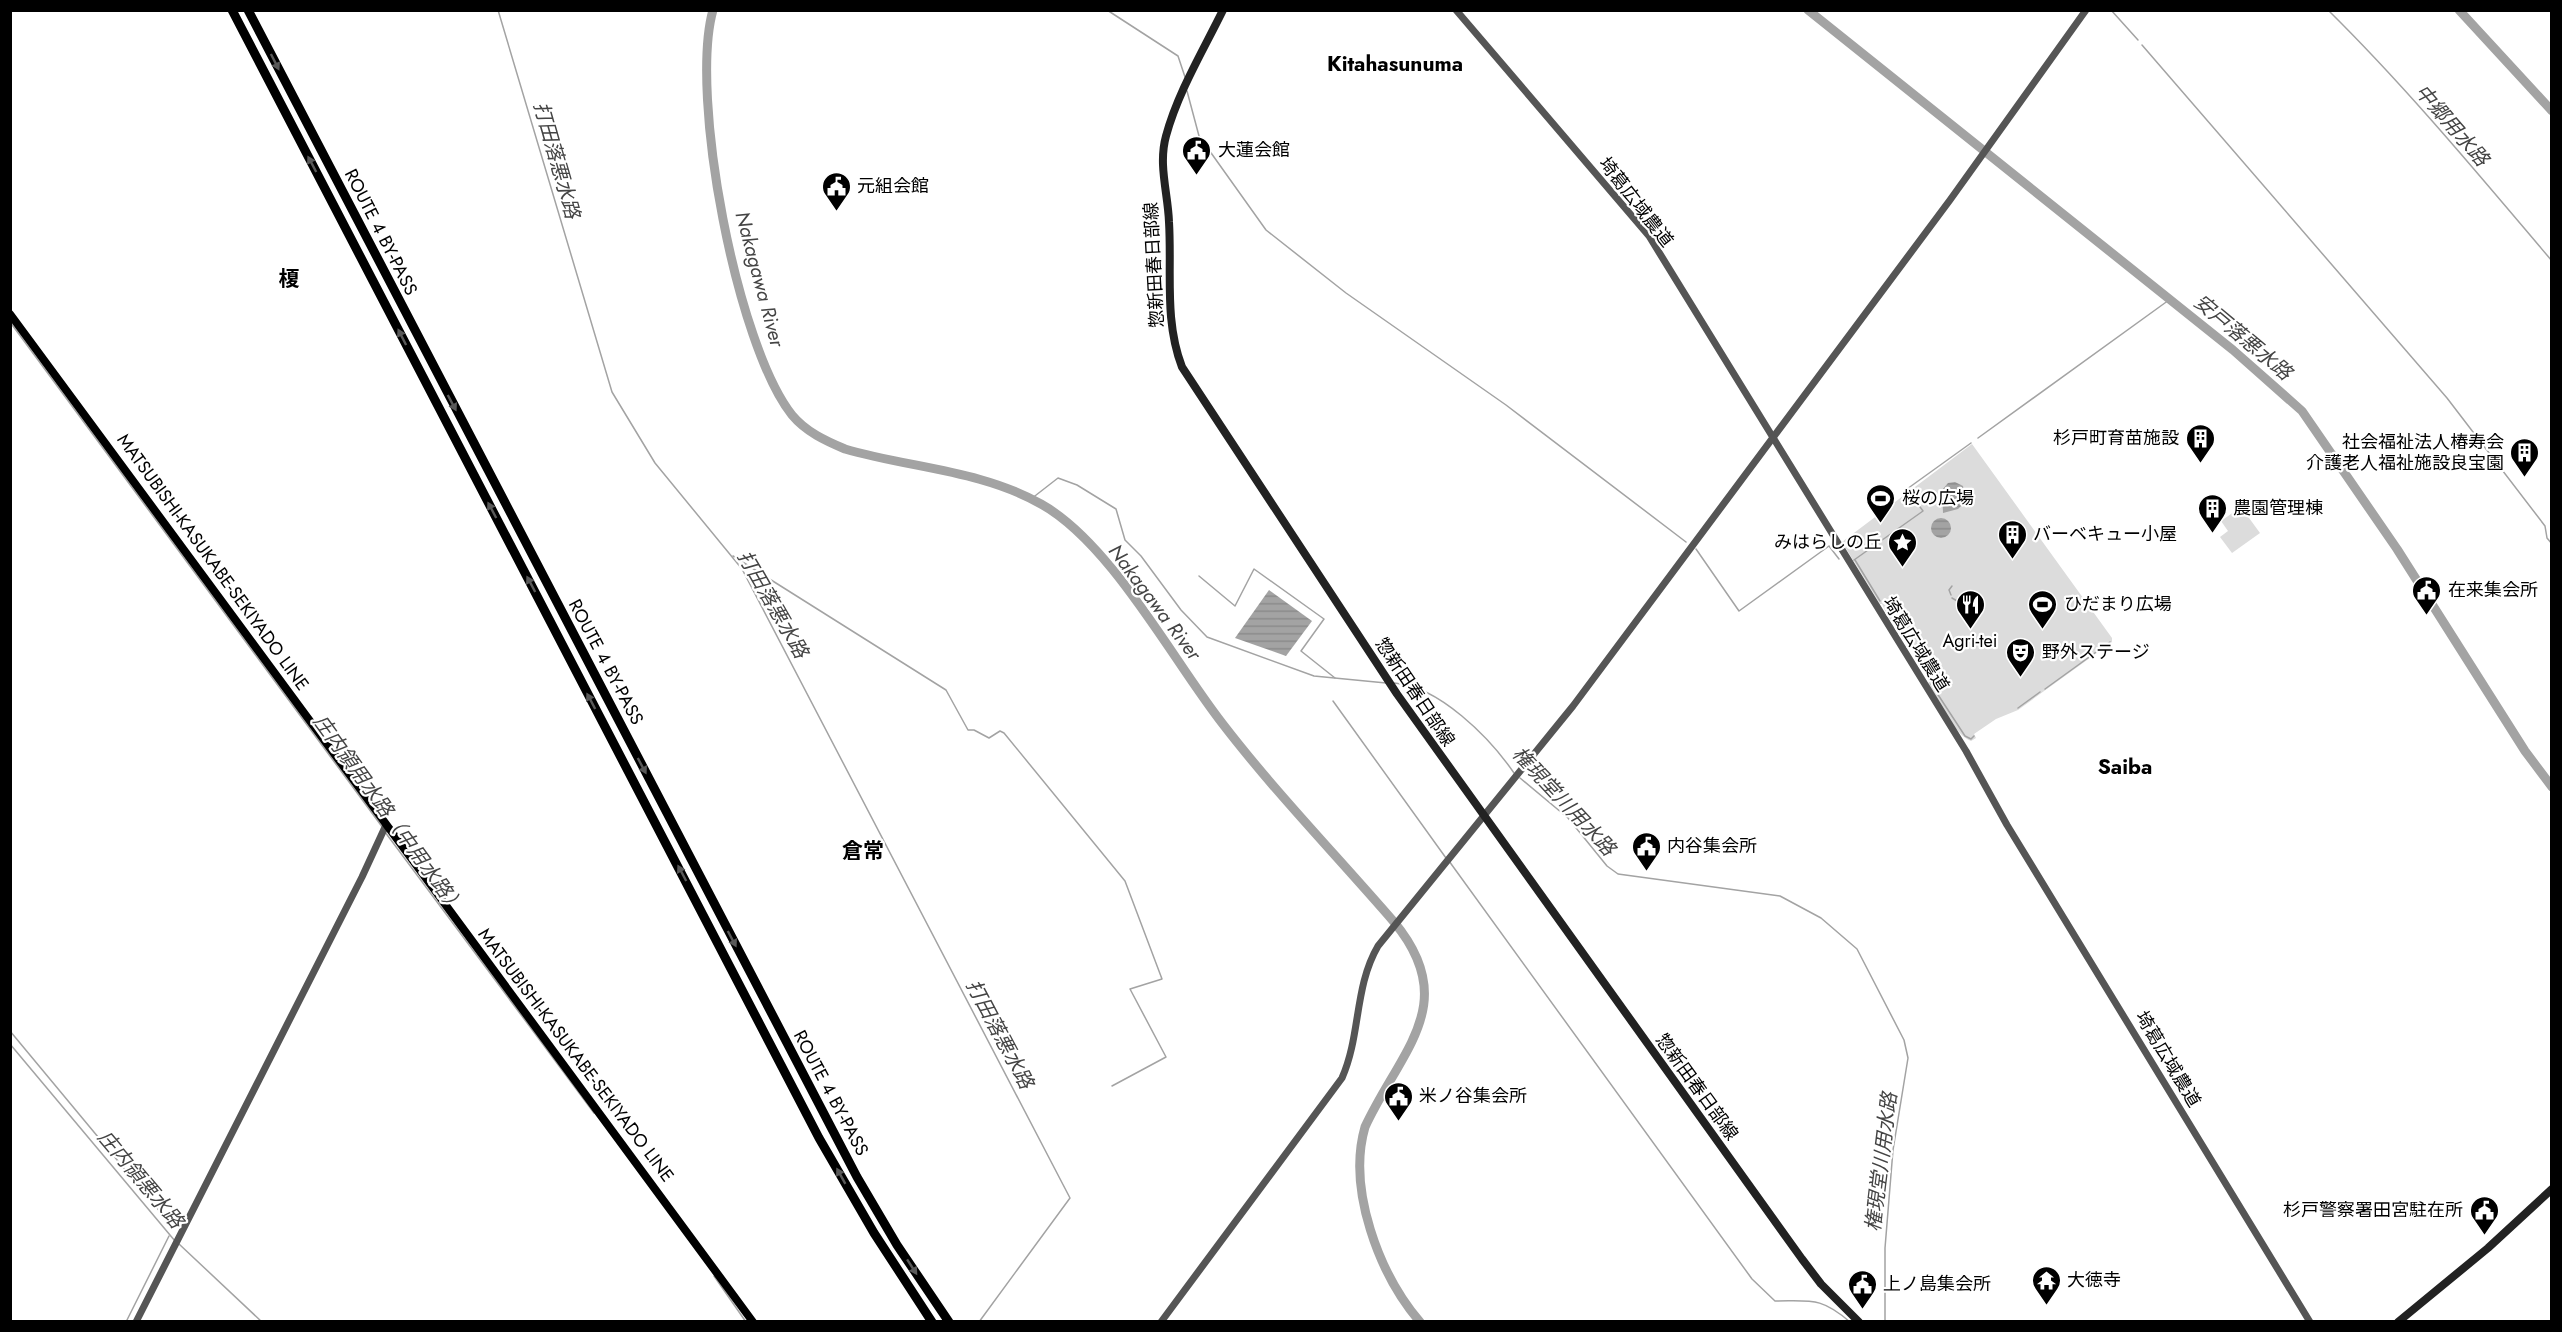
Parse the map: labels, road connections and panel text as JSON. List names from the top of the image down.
{
  "streets": {
    "highway": ["ROUTE 4 BY-PASS"],
    "main road": ["惣新田春日部線", "MATSUBISHI-KASUKABE-SEKIYADO LINE"],
    "street": ["埼葛広域農道"]
  },
  "districts": [
    "Kitahasunuma",
    "榎",
    "Saiba",
    "倉常"
  ],
  "water": [
    "中郷用水路",
    "打田落悪水路",
    "Nakagawa River",
    "安戸落悪水路",
    "権現堂川用水路",
    "庄内領用水路（中用水路）",
    "庄内領悪水路"
  ],
  "places": {
    "public building": [
      "大蓮会館",
      "元組会館",
      "在来集会所",
      "内谷集会所",
      "米ノ谷集会所",
      "杉戸警察署田宮駐在所",
      "上ノ島集会所"
    ],
    "building": [
      "杉戸町育苗施設",
      "社会福祉法人椿寿会 介護老人福祉施設良宝園",
      "農園管理棟",
      "バーベキュー小屋"
    ],
    "sports": ["桜の広場", "ひだまり広場"],
    "place": ["みはらしの丘"],
    "restaurant": ["Agri-tei"],
    "theatre": ["野外ステージ"],
    "temple": ["大徳寺"]
  }
}
